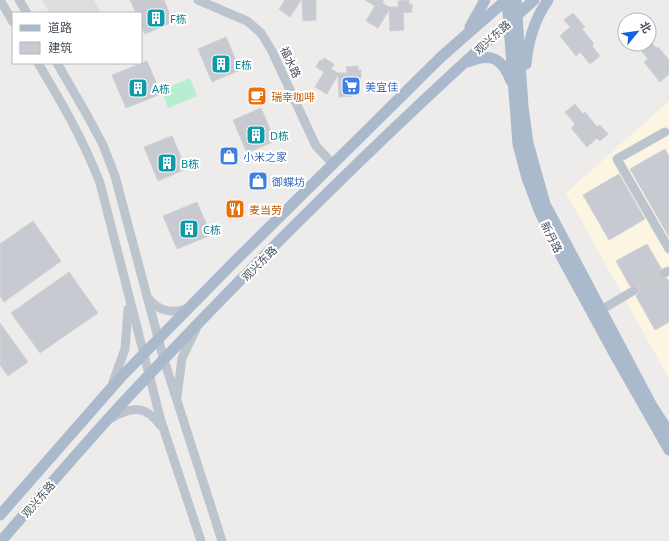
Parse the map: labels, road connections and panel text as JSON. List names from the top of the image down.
{
  "streets": {
    "main road": ["观兴东路", "新丹路"],
    "street": ["福水路"]
  },
  "crossings": [
    ["观兴东路", "福水路"],
    ["观兴东路", "新丹路"]
  ],
  "places": {
    "building": [
      "F栋",
      "E栋",
      "A栋",
      "D栋",
      "B栋",
      "C栋"
    ],
    "supermarket": ["美宜佳"],
    "cafe": ["瑞幸咖啡"],
    "shop": ["小米之家", "御蝶坊"],
    "restaurant": ["麦当劳"]
  },
  "legend": ["道路", "建筑"],
  "north": "top right"
}
